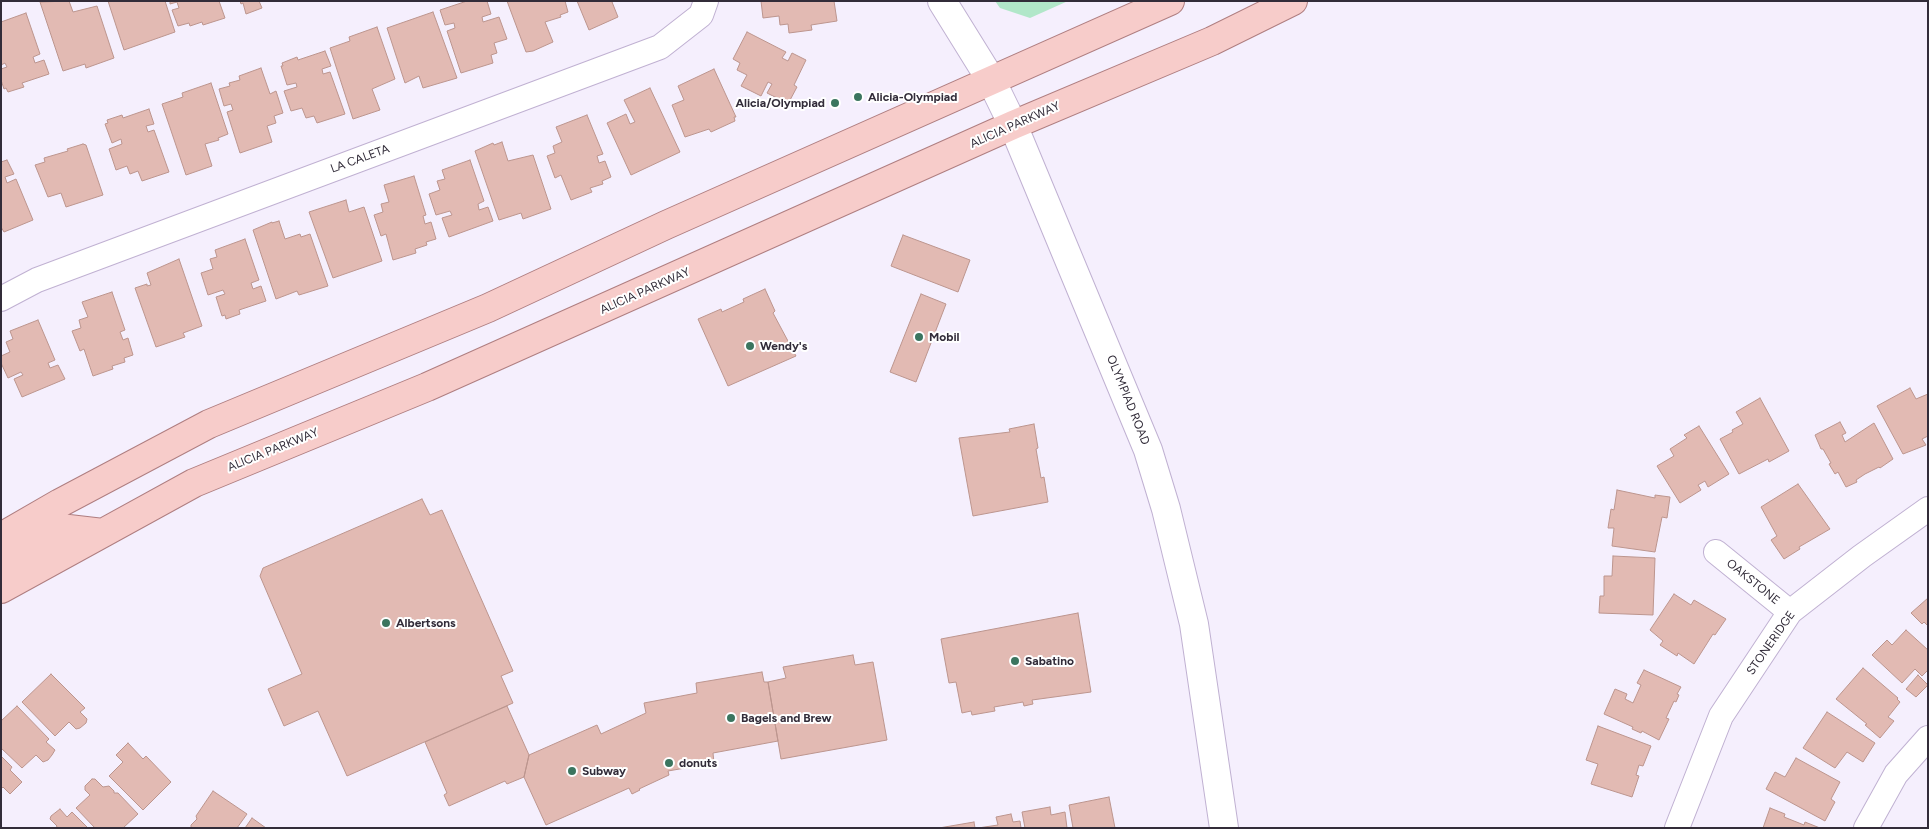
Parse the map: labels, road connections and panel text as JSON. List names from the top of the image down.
{
  "streets": {
    "main road": ["ALICIA PARKWAY", "OLYMPIAD ROAD"],
    "street": ["LA CALETA", "OAKSTONE", "STONERIDGE"]
  },
  "crossings": [
    ["ALICIA PARKWAY", "OLYMPIAD ROAD"],
    ["OAKSTONE", "STONERIDGE"]
  ],
  "places": [
    "Alicia-Olympiad",
    "Alicia/Olympiad",
    "Mobil",
    "Wendy's",
    "Albertsons",
    "Sabatino",
    "Bagels and Brew",
    "donuts",
    "Subway"
  ]
}
